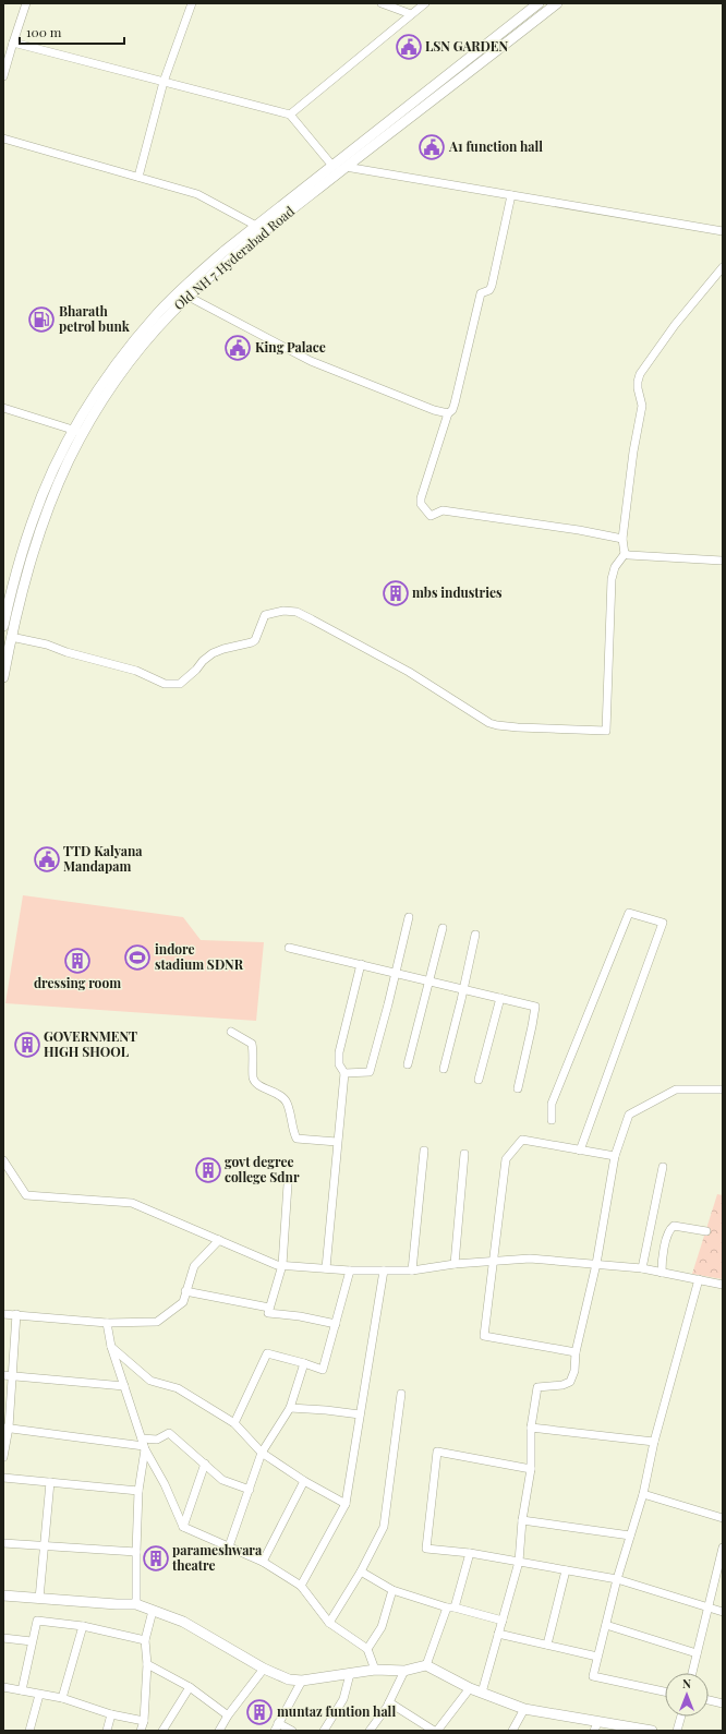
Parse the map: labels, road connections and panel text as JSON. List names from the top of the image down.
{
  "streets": {
    "main road": ["Old NH 7 Hyderabad Road"]
  },
  "places": {
    "public building": [
      "LSN GARDEN",
      "A1 function hall",
      "King Palace",
      "TTD Kalyana Mandapam"
    ],
    "fuel station": ["Bharath petrol bunk"],
    "building": [
      "mbs industries",
      "dressing room",
      "GOVERNMENT HIGH SHOOL",
      "govt degree college Sdnr",
      "parameshwara theatre",
      "muntaz funtion hall"
    ],
    "sports": ["indore stadium SDNR"]
  },
  "scale_bar": "100 m",
  "north": "top"
}
